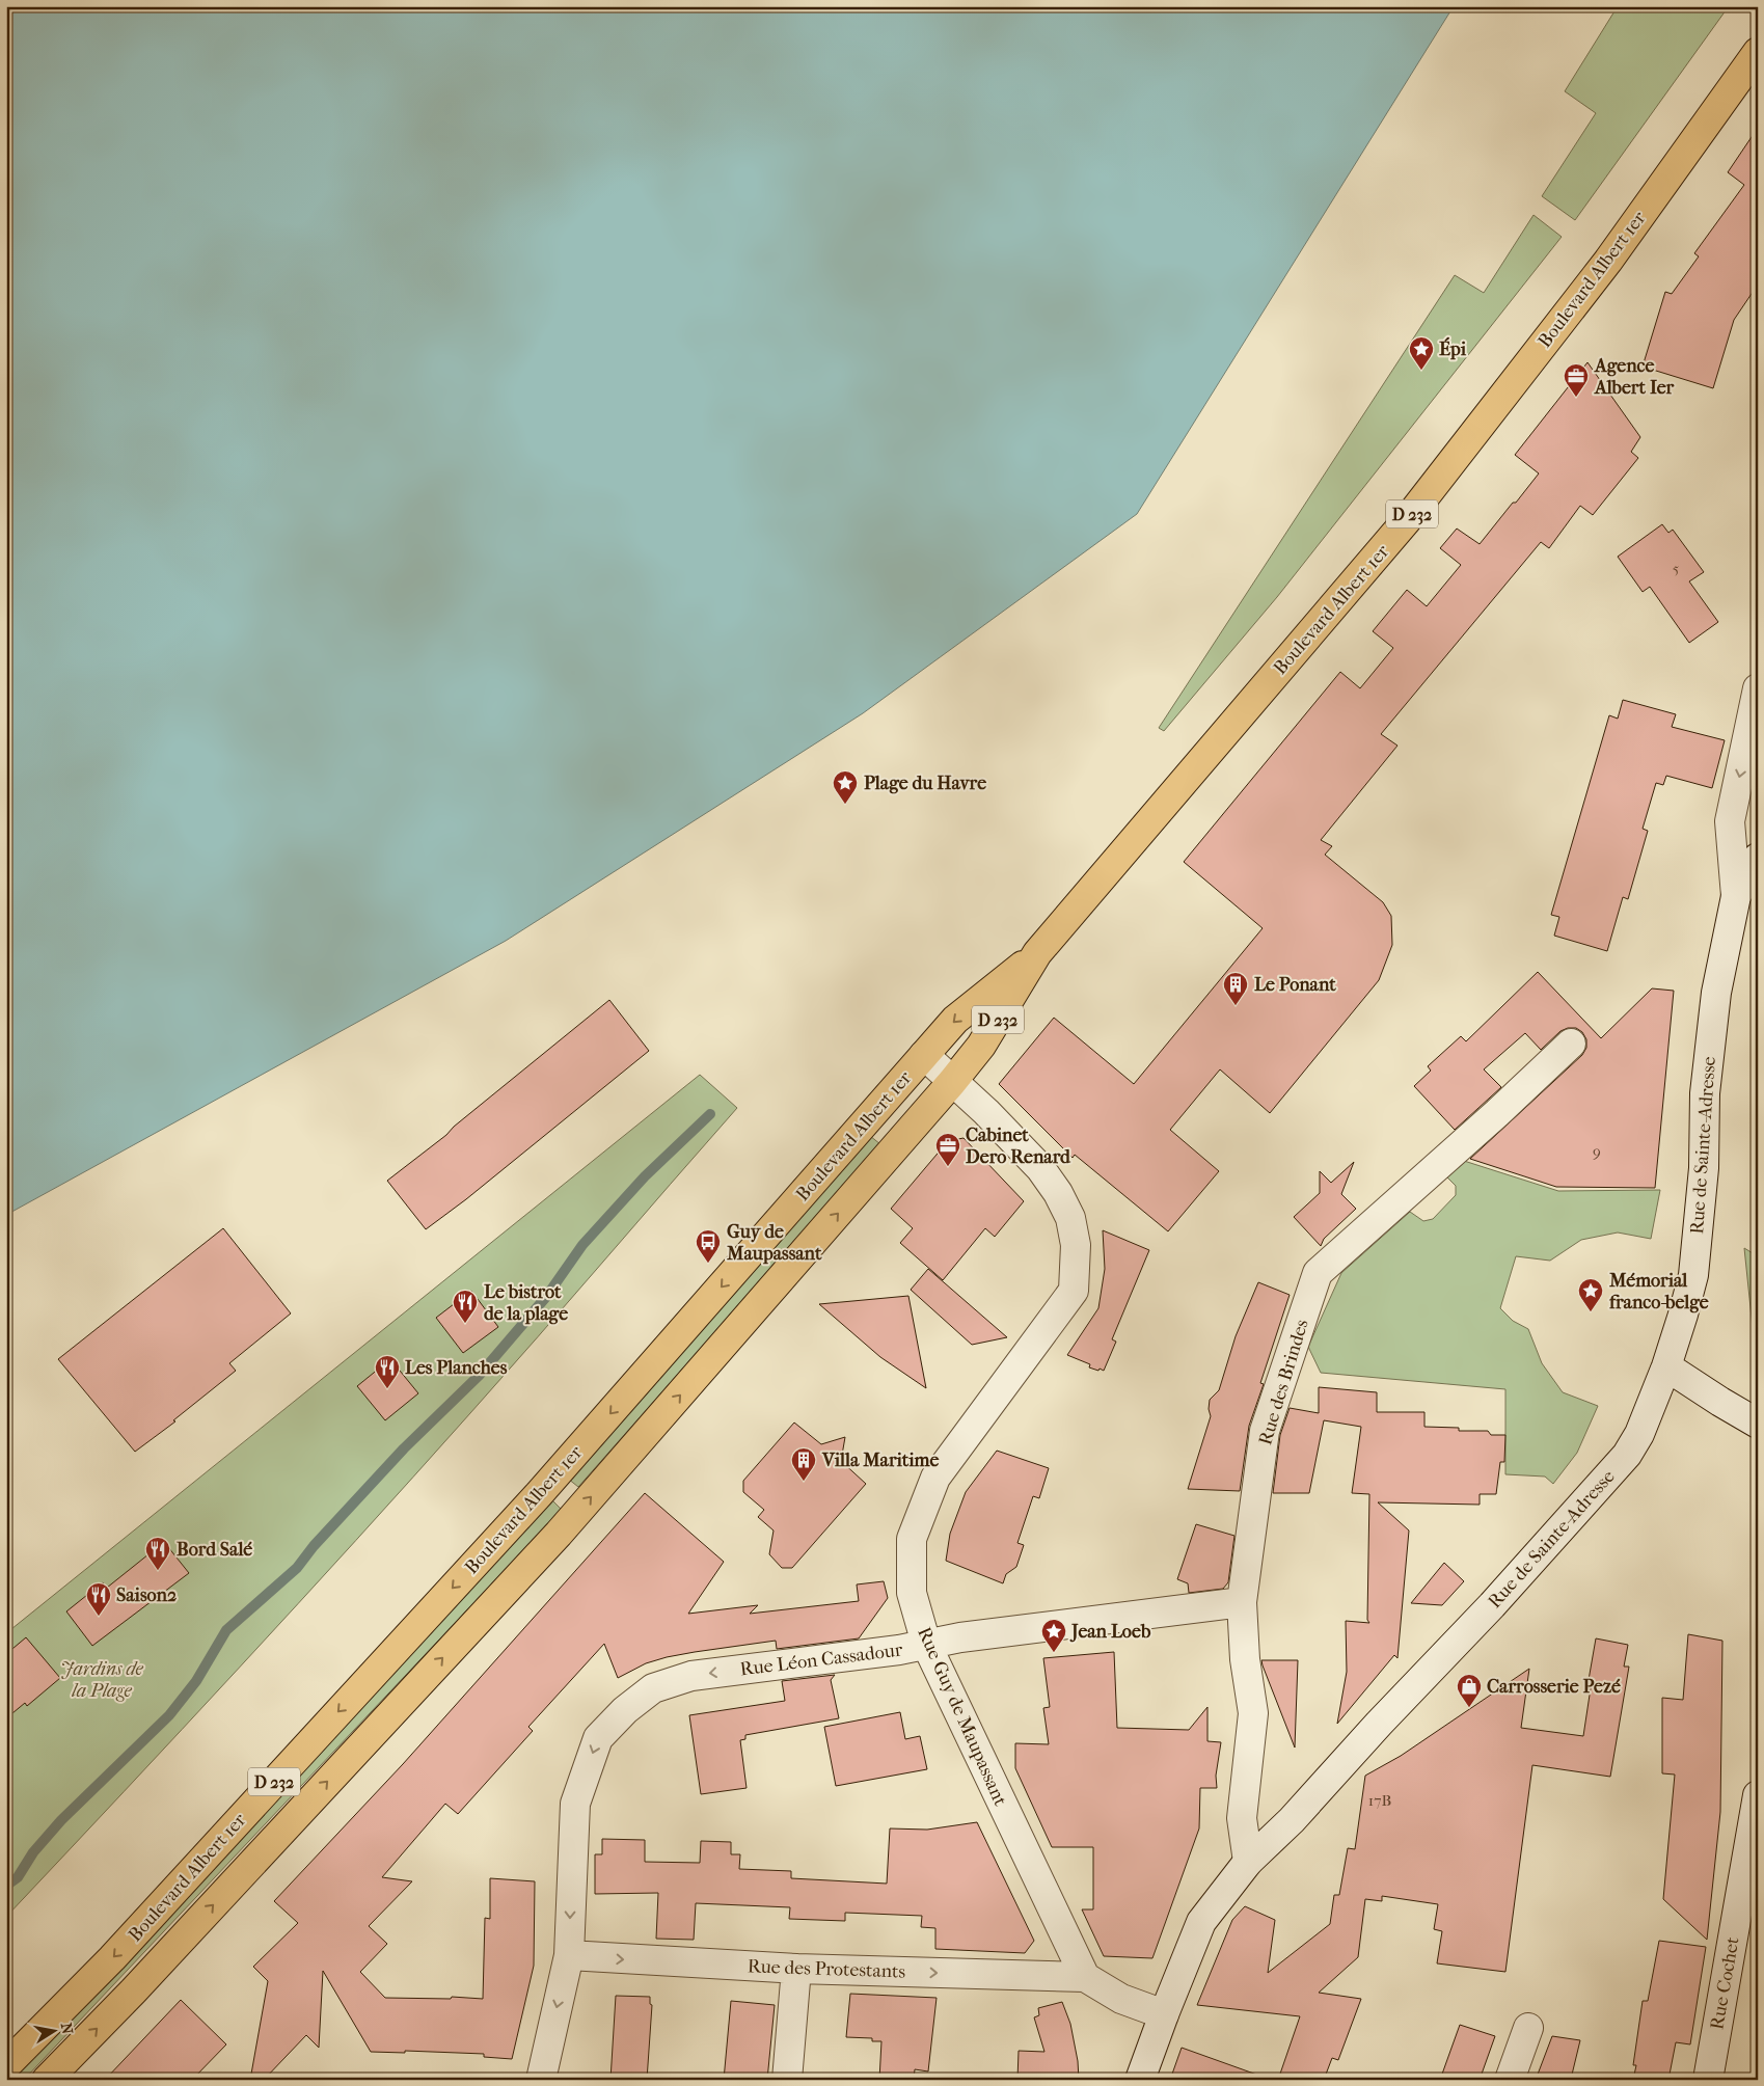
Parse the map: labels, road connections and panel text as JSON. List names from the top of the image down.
{
  "streets": {
    "main road": ["Boulevard Albert 1er", "D 232"],
    "street": [
      "Rue de Sainte-Adresse",
      "Rue des Brindes",
      "Rue Léon Cassadour",
      "Rue Guy de Maupassant",
      "Rue des Protestants",
      "Rue Cochet"
    ]
  },
  "crossings": [
    ["Boulevard Albert 1er", "Rue Guy de Maupassant"],
    ["Rue de Sainte-Adresse", "Rue des Brindes"],
    ["Rue des Brindes", "Rue Léon Cassadour"],
    ["Rue Léon Cassadour", "Rue Guy de Maupassant"],
    ["Rue Léon Cassadour", "Rue des Protestants"],
    ["Rue Guy de Maupassant", "Rue des Protestants"]
  ],
  "one_way": ["Rue Léon Cassadour", "Rue des Protestants"],
  "parks": ["Jardins de la Plage"],
  "places": {
    "place": [
      "Épi",
      "Plage du Havre",
      "Mémorial franco-belge",
      "Jean Loeb"
    ],
    "office": ["Agence Albert Ier", "Cabinet Dero Renard"],
    "building": ["Le Ponant", "Villa Maritime"],
    "bus stop": ["Guy de Maupassant"],
    "restaurant": [
      "Le bistrot de la plage",
      "Les Planches",
      "Bord Salé",
      "Saison2"
    ],
    "shop": ["Carrosserie Pezé"]
  },
  "house_numbers": ["5", "9", "17B"],
  "north": "right"
}
